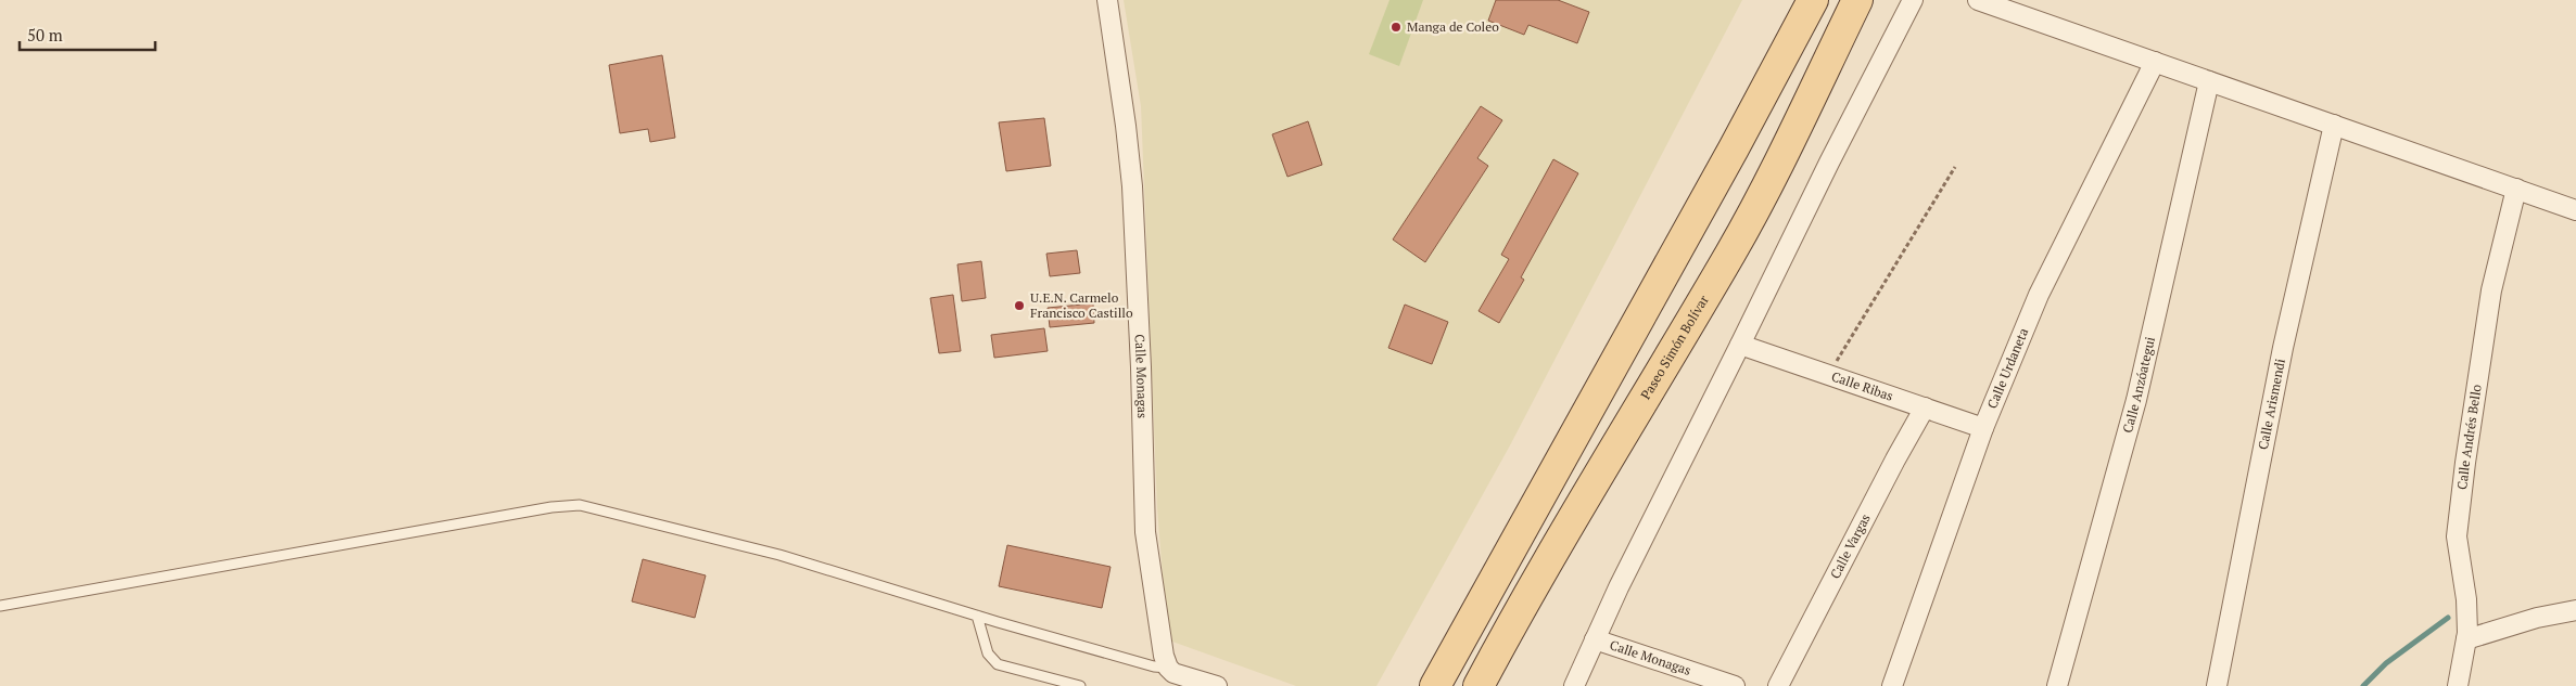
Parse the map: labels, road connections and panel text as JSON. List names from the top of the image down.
{
  "streets": {
    "main road": ["Paseo Simón Bolívar"],
    "street": [
      "Calle Urdaneta",
      "Calle Monagas",
      "Calle Anzóategui",
      "Calle Ribas",
      "Calle Arismendi",
      "Calle Andrés Bello",
      "Calle Vargas"
    ]
  },
  "crossings": [
    ["Calle Urdaneta", "Calle Ribas"],
    ["Calle Ribas", "Calle Vargas"]
  ],
  "places": ["Manga de Coleo", "U.E.N. Carmelo Francisco Castillo"],
  "scale_bar": "50 m"
}
